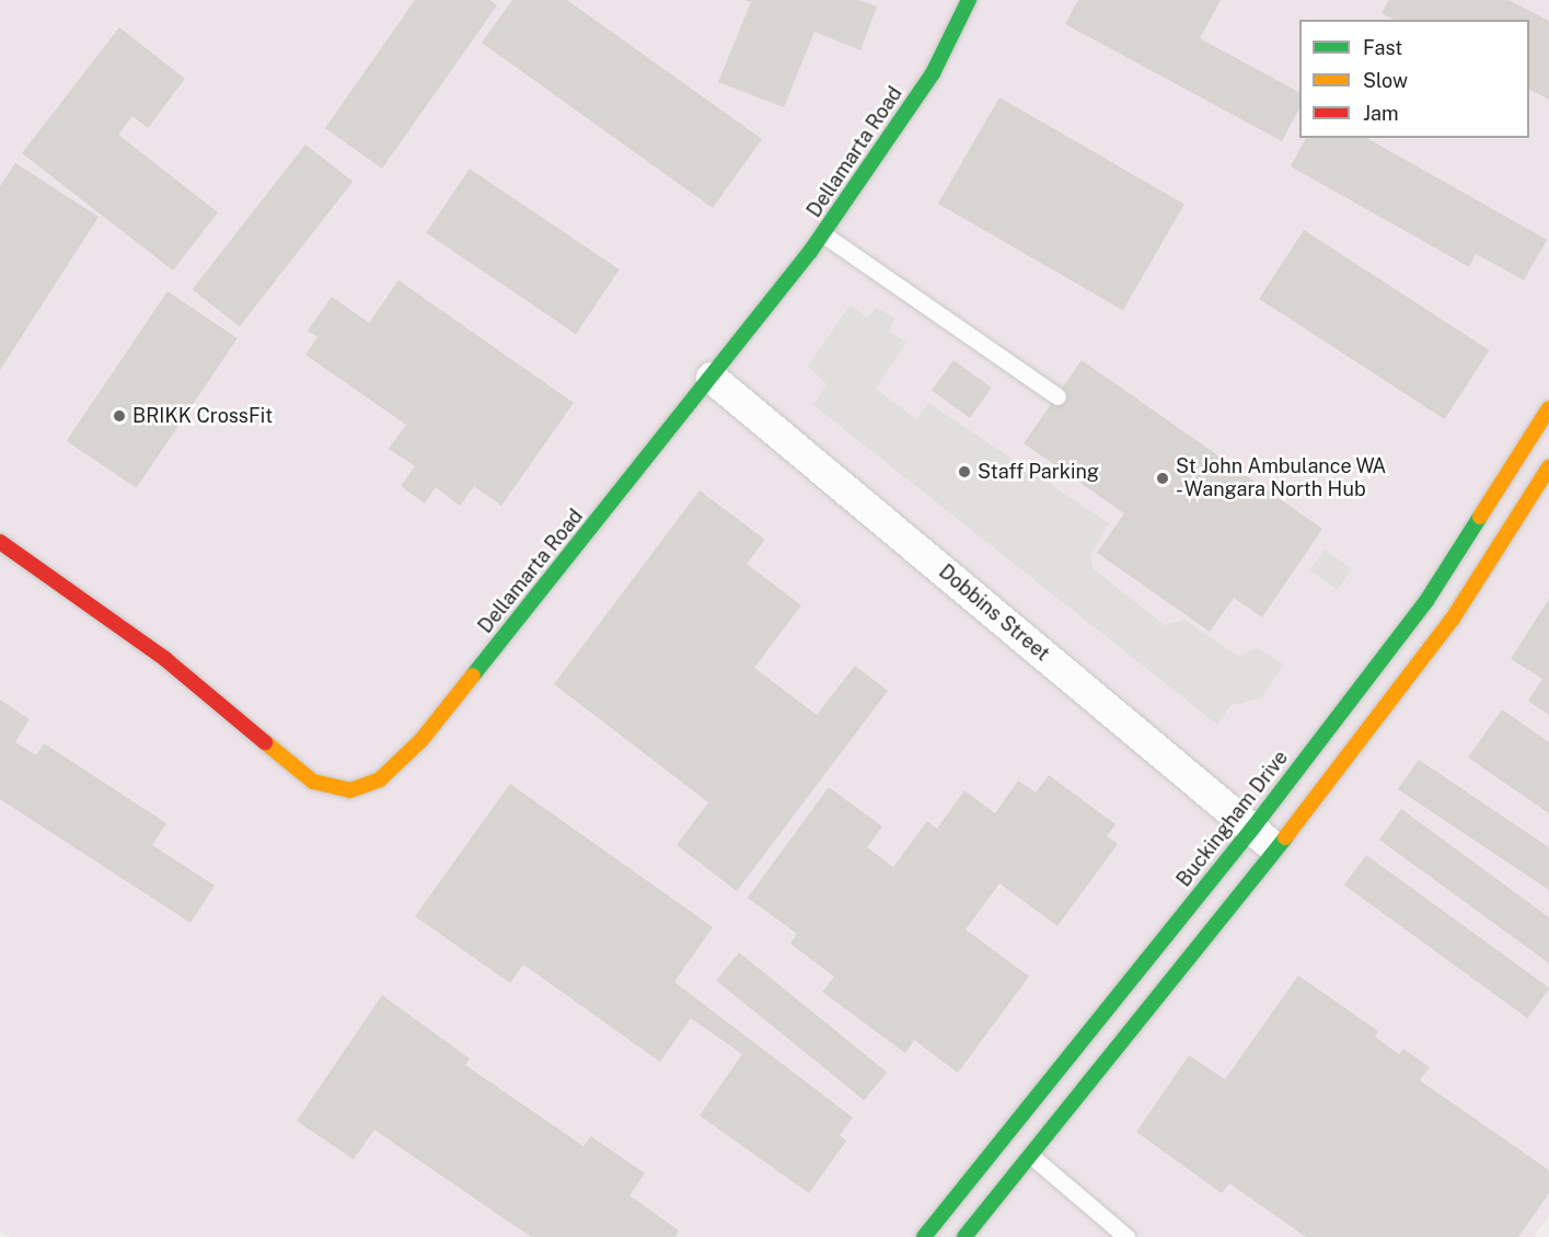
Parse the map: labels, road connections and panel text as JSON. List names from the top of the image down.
{
  "streets": {
    "street": ["Dellamarta Road", "Dobbins Street", "Buckingham Drive"]
  },
  "crossings": [
    ["Dellamarta Road", "Dobbins Street"],
    ["Dobbins Street", "Buckingham Drive"]
  ],
  "places": ["BRIKK CrossFit", "Staff Parking", "St John Ambulance WA - Wangara North Hub"],
  "legend": ["Fast", "Slow", "Jam"]
}
